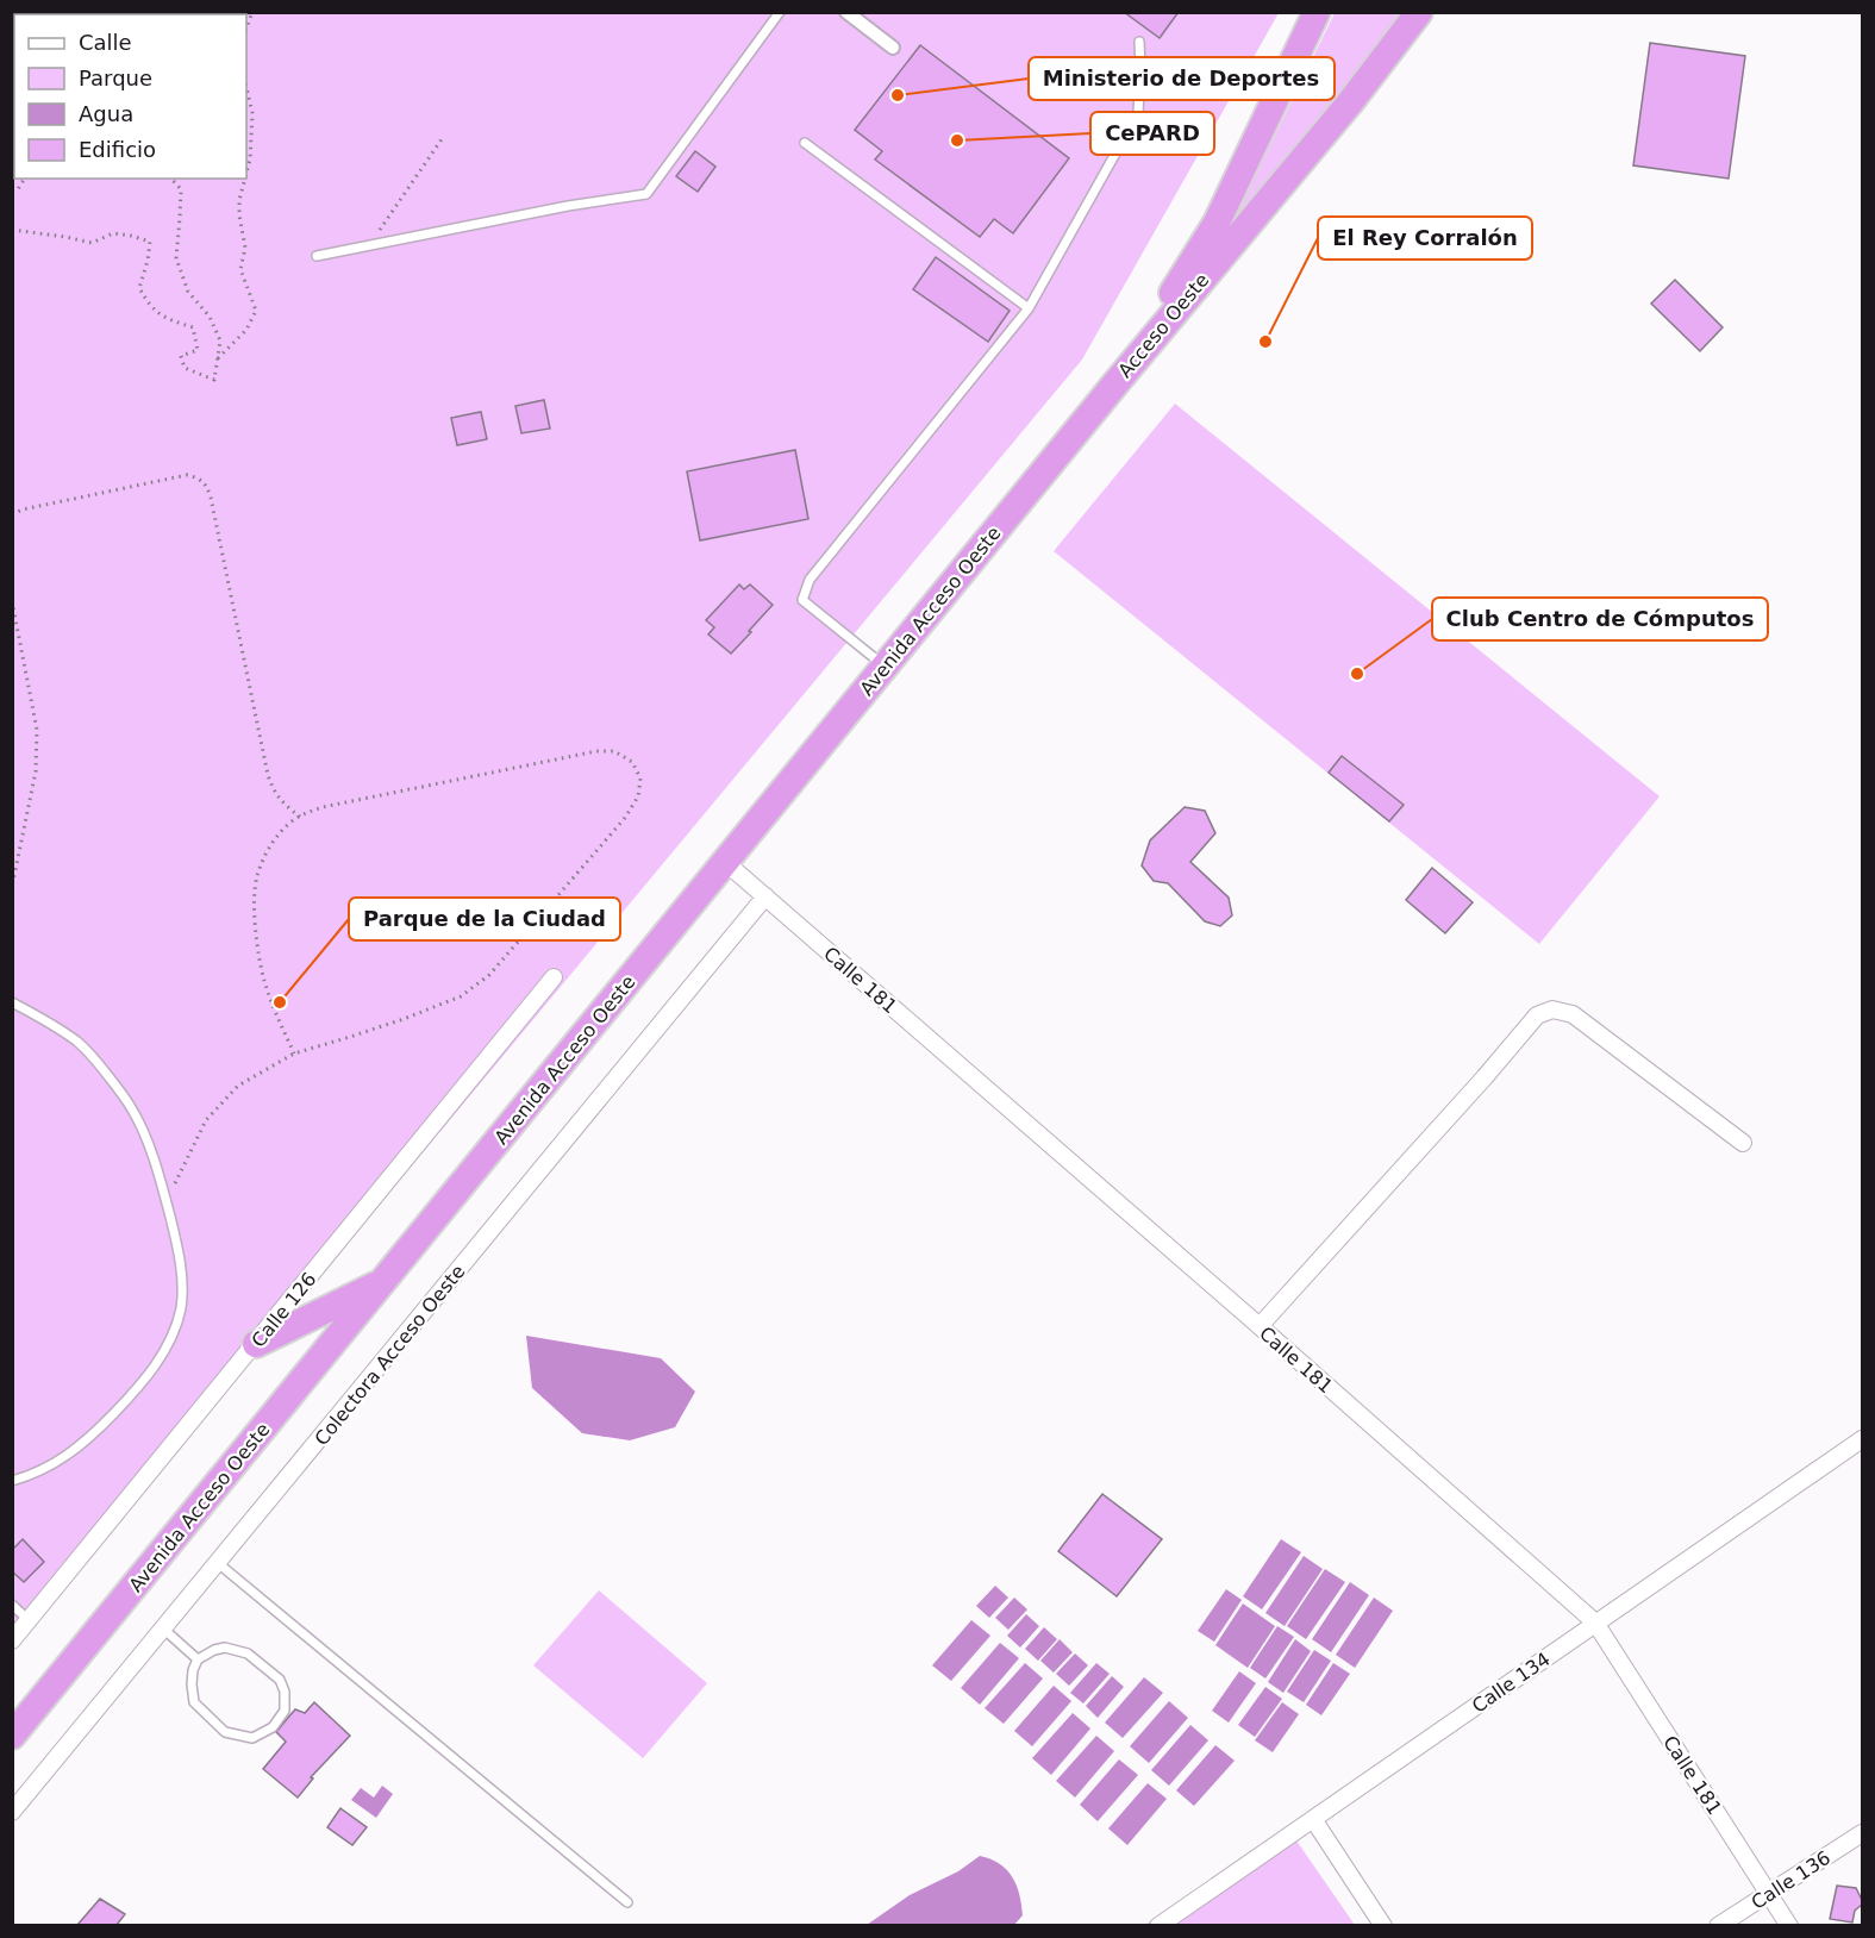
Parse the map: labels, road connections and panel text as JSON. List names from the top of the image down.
{
  "streets": {
    "highway": ["Acceso Oeste", "Avenida Acceso Oeste"],
    "street": [
      "Calle 181",
      "Calle 126",
      "Colectora Acceso Oeste",
      "Calle 134",
      "Calle 136"
    ]
  },
  "crossings": [
    ["Acceso Oeste", "Avenida Acceso Oeste"],
    ["Avenida Acceso Oeste", "Calle 181"],
    ["Calle 181", "Colectora Acceso Oeste"],
    ["Calle 181", "Calle 134"],
    ["Calle 181", "Calle 136"]
  ],
  "places": [
    "Ministerio de Deportes",
    "CePARD",
    "El Rey Corralón",
    "Club Centro de Cómputos",
    "Parque de la Ciudad"
  ],
  "legend": [
    "Calle",
    "Parque",
    "Agua",
    "Edificio"
  ]
}
